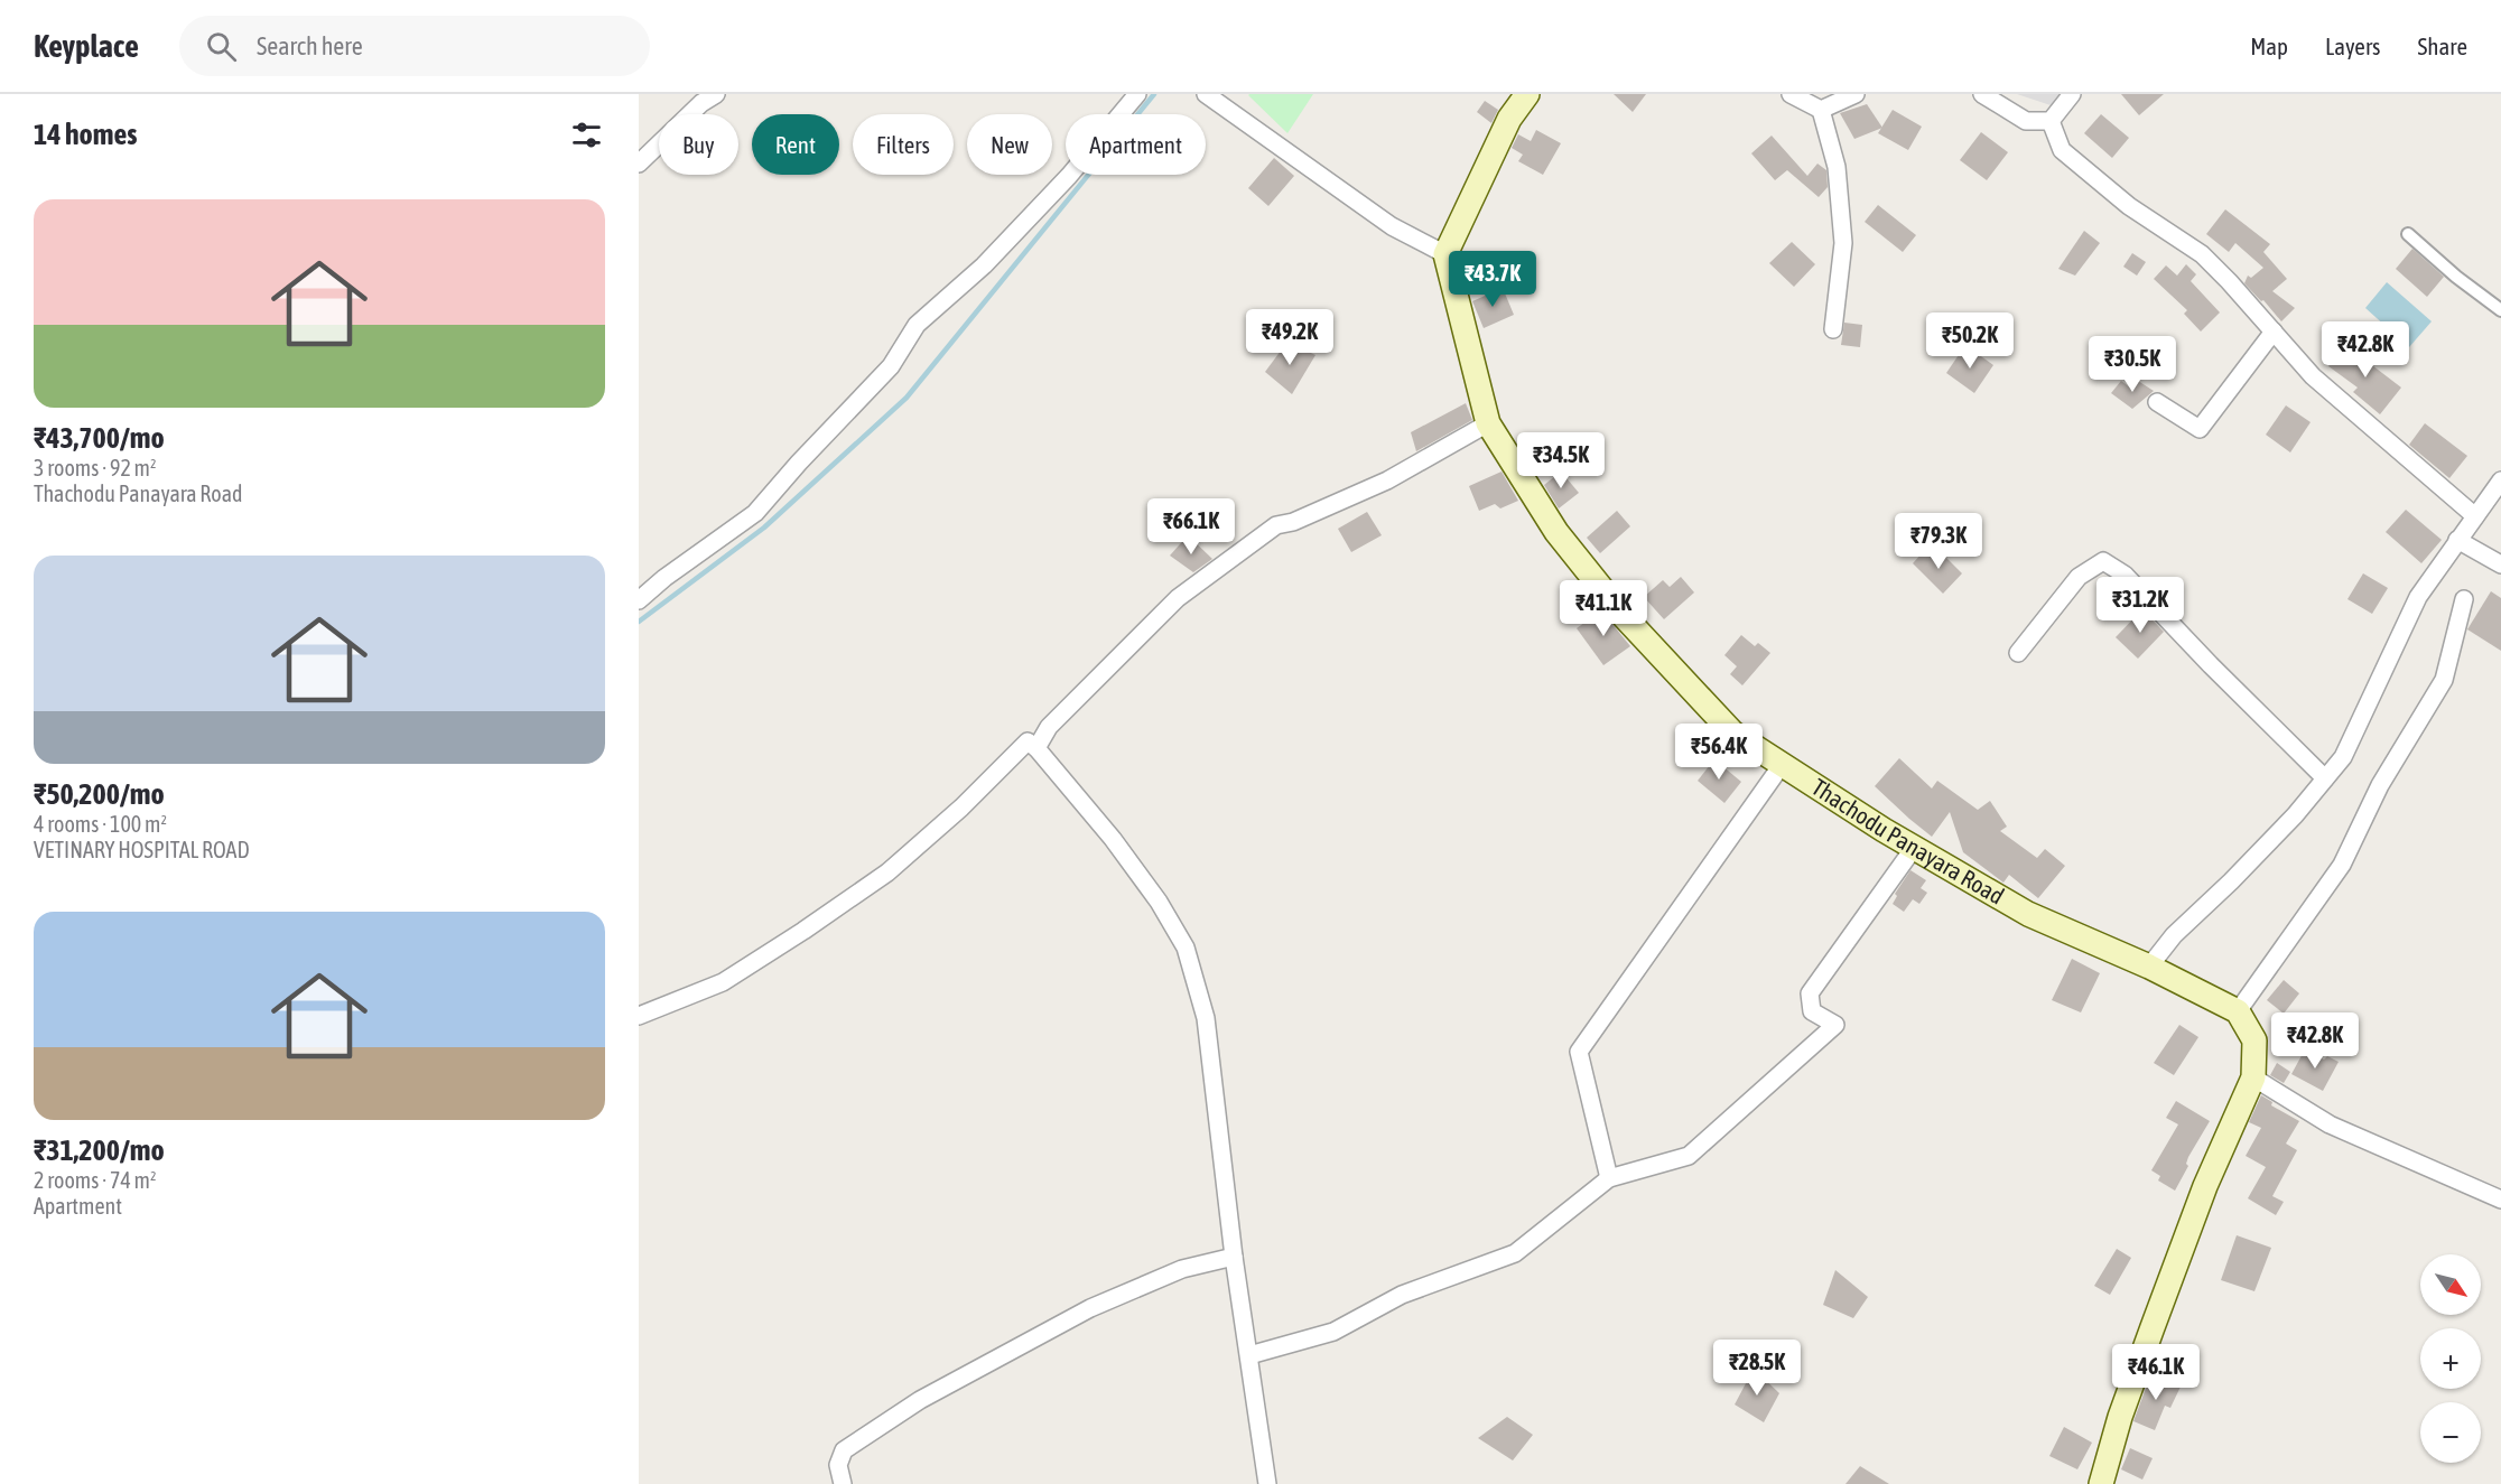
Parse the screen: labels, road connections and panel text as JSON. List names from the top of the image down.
{
  "streets": {
    "main road": ["Thachodu Panayara Road"]
  },
  "north": "bottom right",
  "page": {
    "header": "Keyplace",
    "search": "Search here",
    "nav": ["Map", "Layers", "Share"],
    "heading": "14 homes",
    "chip": [
      "Buy",
      "Rent",
      "Filters",
      "New",
      "Apartment"
    ],
    "list": [
      {
        "name": "₹43,700/mo",
        "note": "3 rooms · 92 m² · Thachodu Panayara Road"
      },
      {
        "name": "₹50,200/mo",
        "note": "4 rooms · 100 m² · VETINARY HOSPITAL ROAD"
      },
      {
        "name": "₹31,200/mo",
        "note": "2 rooms · 74 m² · Apartment"
      }
    ],
    "price": [
      "₹43.7K",
      "₹49.2K",
      "₹50.2K",
      "₹42.8K",
      "₹30.5K",
      "₹34.5K",
      "₹66.1K",
      "₹79.3K",
      "₹31.2K",
      "₹41.1K",
      "₹56.4K",
      "₹42.8K",
      "₹28.5K",
      "₹46.1K"
    ],
    "map_buttons": ["+", "−"]
  }
}
